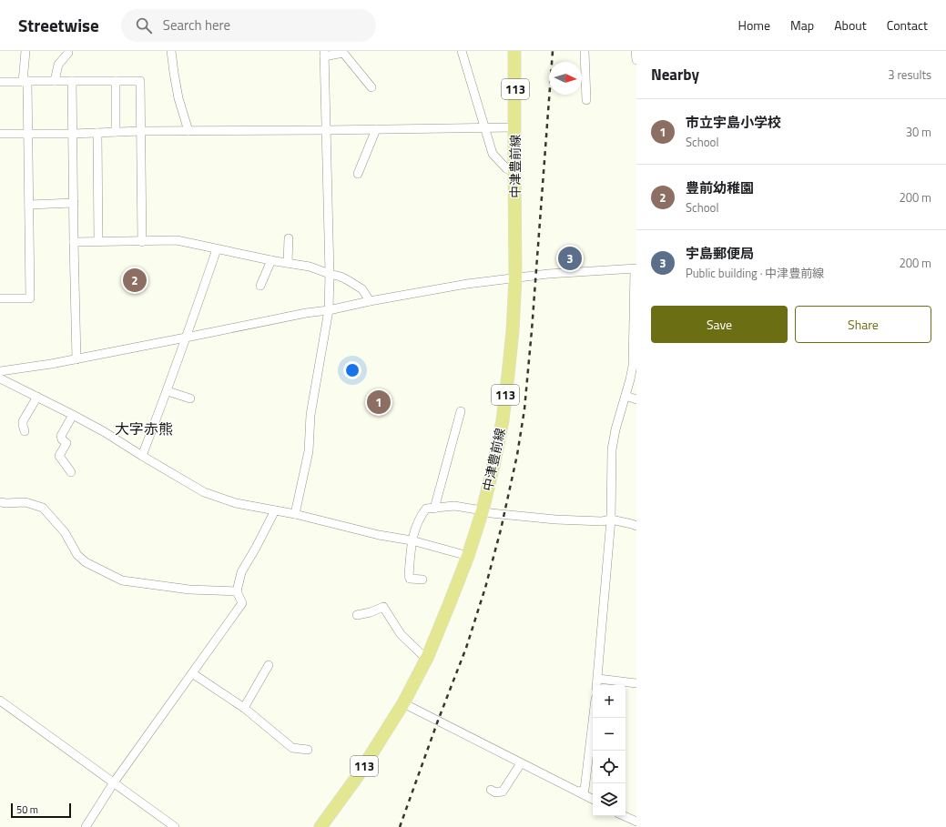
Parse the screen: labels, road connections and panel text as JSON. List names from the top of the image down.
{
  "streets": {
    "main road": ["113", "中津豊前線"]
  },
  "districts": ["大字赤熊"],
  "scale_bar": "50 m",
  "north": "right",
  "page": {
    "header": "Streetwise",
    "search": "Search here",
    "nav": [
      "Home",
      "Map",
      "About",
      "Contact"
    ],
    "heading": ["Nearby", "3 results"],
    "list": [
      {
        "mark": "1",
        "name": "市立宇島小学校",
        "note": "School",
        "value": "30 m"
      },
      {
        "mark": "2",
        "name": "豊前幼稚園",
        "note": "School",
        "value": "200 m"
      },
      {
        "mark": "3",
        "name": "宇島郵便局",
        "note": "Public building · 中津豊前線",
        "value": "200 m"
      }
    ],
    "pins": ["3", "2", "1"],
    "buttons": ["Save", "Share"],
    "map_buttons": ["+", "−"],
    "scale": "50 m"
  }
}
